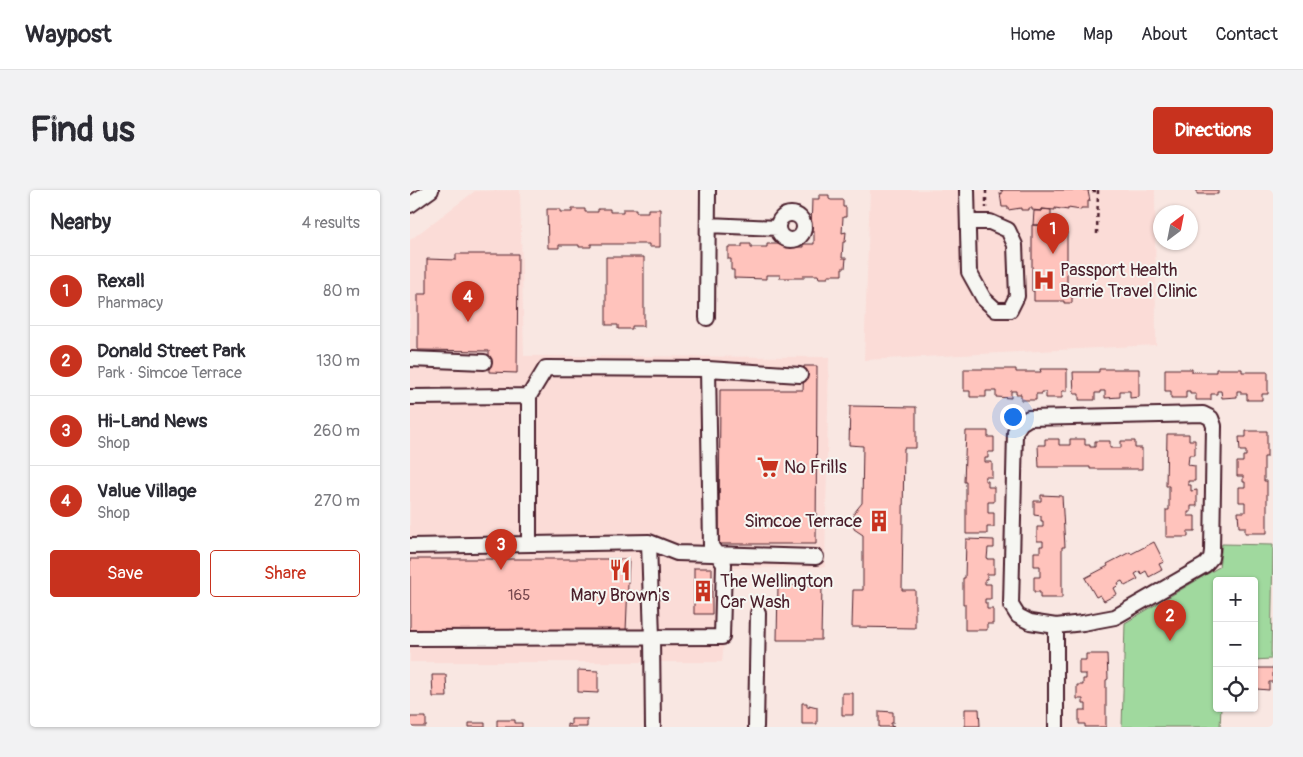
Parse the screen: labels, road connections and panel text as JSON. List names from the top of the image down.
{
  "places": {
    "hospital": ["Passport Health Barrie Travel Clinic"],
    "supermarket": ["No Frills"],
    "building": ["Simcoe Terrace", "The Wellington Car Wash"],
    "restaurant": ["Mary Brown's"]
  },
  "house_numbers": ["165"],
  "north": "top right",
  "page": {
    "header": "Waypost",
    "nav": [
      "Home",
      "Map",
      "About",
      "Contact"
    ],
    "buttons": [
      "Directions",
      ["Save", "Share"]
    ],
    "title": "Find us",
    "heading": ["Nearby", "4 results"],
    "pins": [
      "1",
      "4",
      "3",
      "2"
    ],
    "list": [
      {
        "mark": "1",
        "name": "Rexall",
        "note": "Pharmacy",
        "value": "80 m"
      },
      {
        "mark": "2",
        "name": "Donald Street Park",
        "note": "Park · Simcoe Terrace",
        "value": "130 m"
      },
      {
        "mark": "3",
        "name": "Hi-Land News",
        "note": "Shop",
        "value": "260 m"
      },
      {
        "mark": "4",
        "name": "Value Village",
        "note": "Shop",
        "value": "270 m"
      }
    ],
    "map_buttons": ["+", "−"]
  }
}
